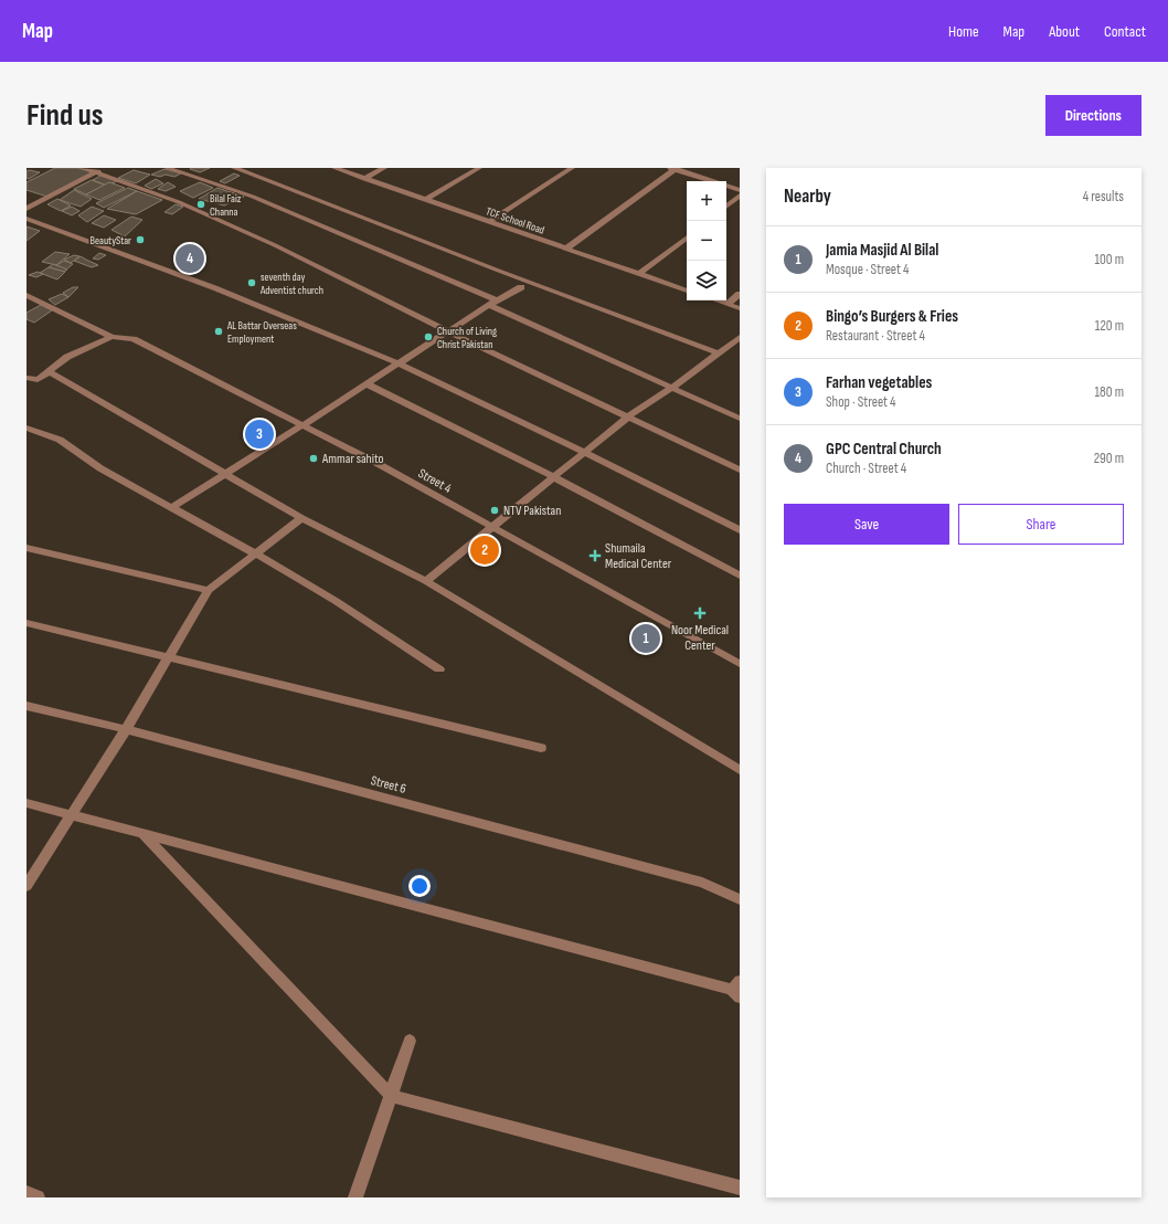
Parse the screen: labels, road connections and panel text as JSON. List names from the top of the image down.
{
  "streets": {
    "street": ["TCF School Road", "Street 4", "Street 6"]
  },
  "places": {
    "other": [
      "Bilal Faiz Channa",
      "BeautyStar",
      "seventh day Adventist church",
      "AL Battar Overseas Employment",
      "Church of Living Christ Pakistan",
      "Ammar sahito",
      "NTV Pakistan"
    ],
    "health": ["Shumaila Medical Center", "Noor Medical Center"]
  },
  "page": {
    "header": "Map",
    "nav": [
      "Home",
      "Map",
      "About",
      "Contact"
    ],
    "buttons": [
      "Directions",
      ["Save", "Share"]
    ],
    "title": "Find us",
    "heading": ["Nearby", "4 results"],
    "map_buttons": ["+", "−"],
    "list": [
      {
        "mark": "1",
        "name": "Jamia Masjid Al Bilal",
        "note": "Mosque · Street 4",
        "value": "100 m"
      },
      {
        "mark": "2",
        "name": "Bingo’s Burgers & Fries",
        "note": "Restaurant · Street 4",
        "value": "120 m"
      },
      {
        "mark": "3",
        "name": "Farhan vegetables",
        "note": "Shop · Street 4",
        "value": "180 m"
      },
      {
        "mark": "4",
        "name": "GPC Central Church",
        "note": "Church · Street 4",
        "value": "290 m"
      }
    ],
    "pins": [
      "4",
      "3",
      "2",
      "1"
    ]
  }
}
